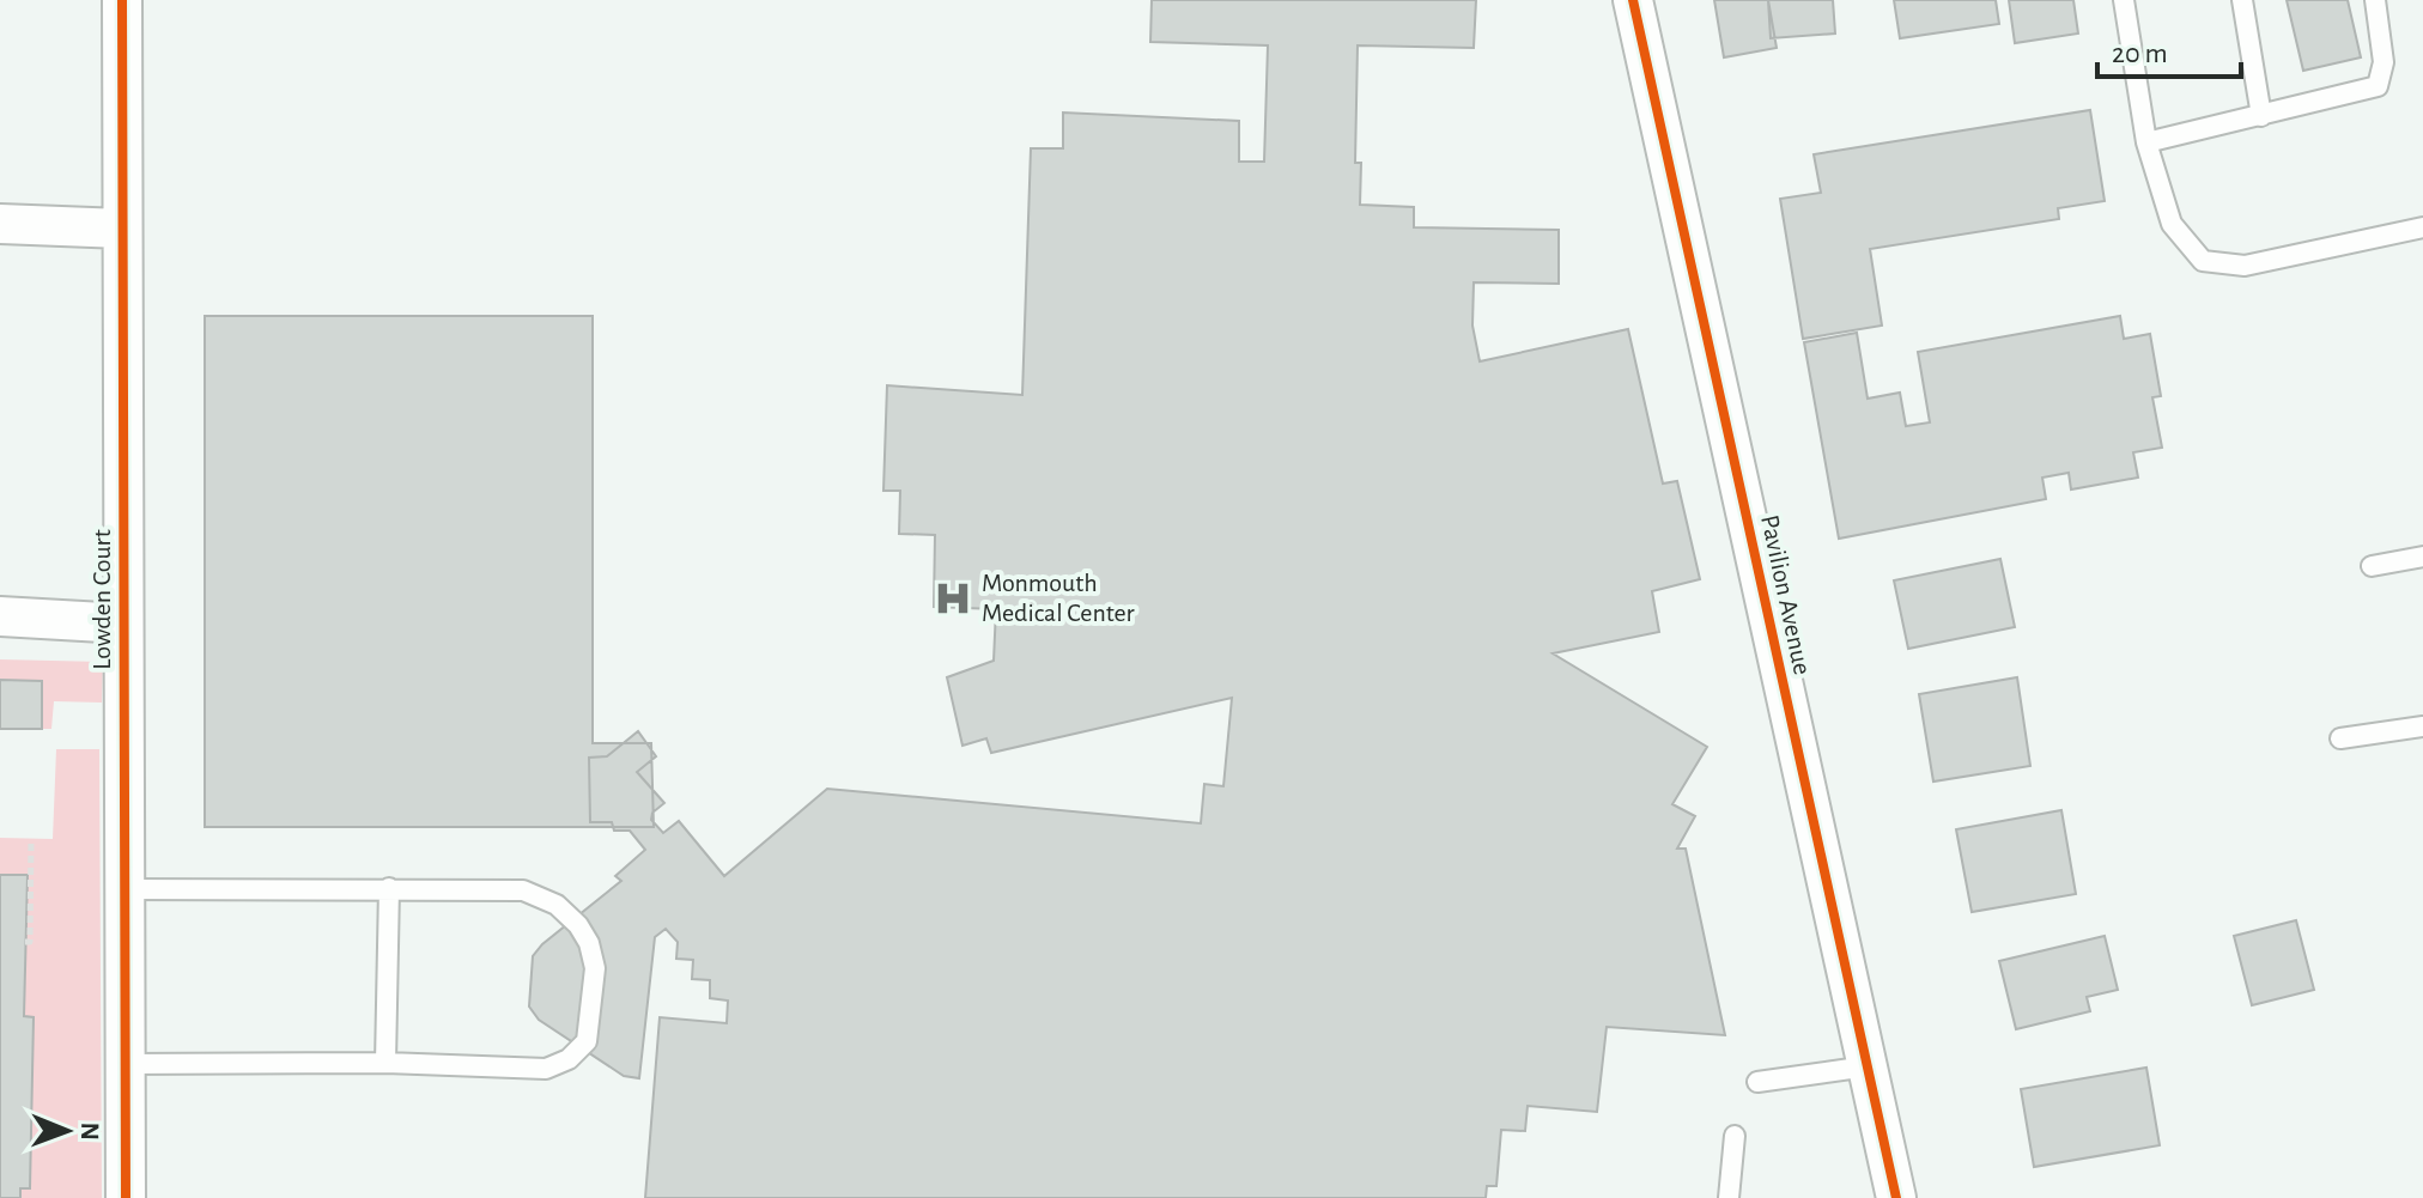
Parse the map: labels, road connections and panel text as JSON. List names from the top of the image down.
{
  "streets": {
    "street": ["Pavilion Avenue", "Lowden Court"]
  },
  "places": {
    "hospital": ["Monmouth Medical Center"]
  },
  "scale_bar": "20 m",
  "north": "right"
}
